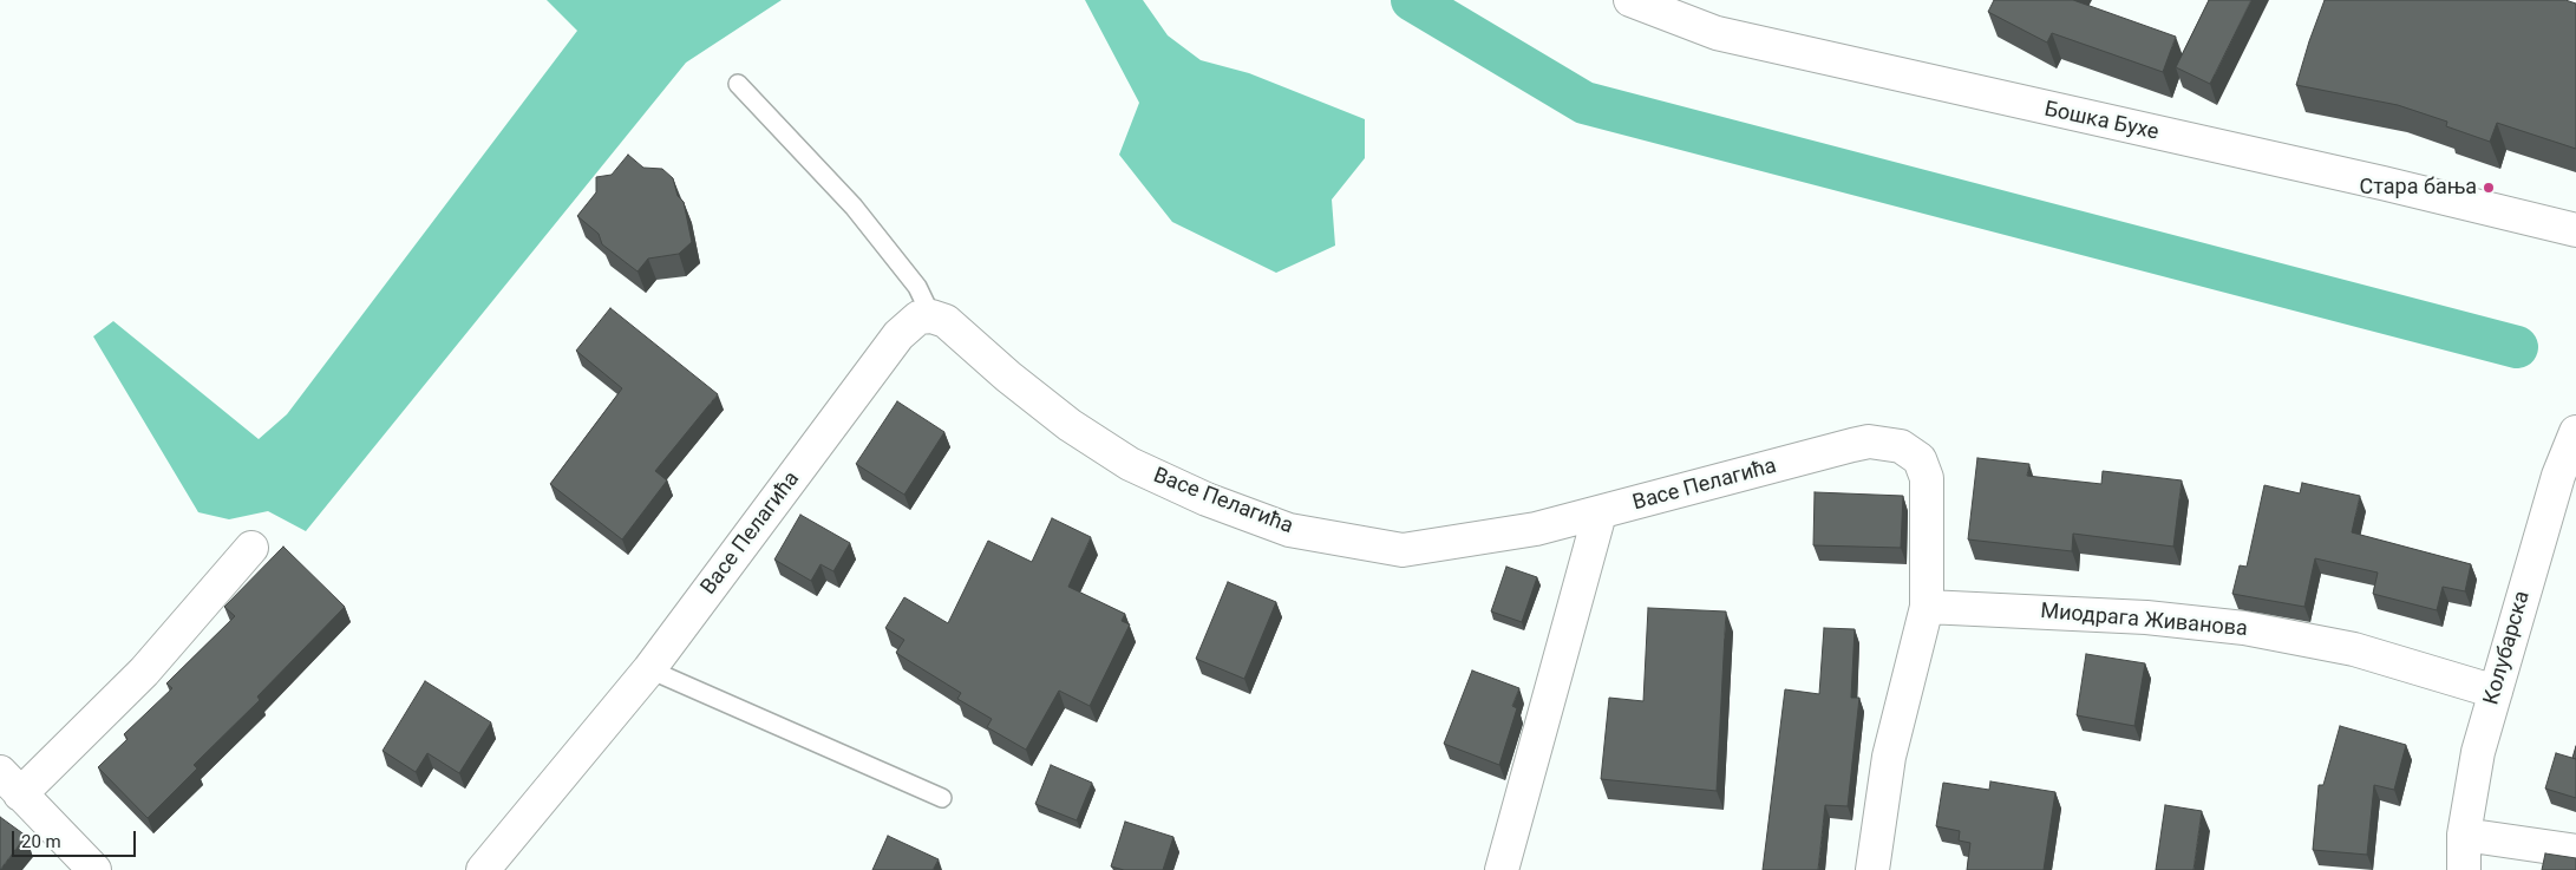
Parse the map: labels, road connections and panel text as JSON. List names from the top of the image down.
{
  "streets": {
    "street": [
      "Бошка Бухе",
      "Васе Пелагића",
      "Миодрага Живанова",
      "Колубарска"
    ]
  },
  "crossings": [
    ["Васе Пелагића", "Миодрага Живанова"],
    ["Миодрага Живанова", "Колубарска"]
  ],
  "places": ["Стара бања"],
  "scale_bar": "20 m"
}
